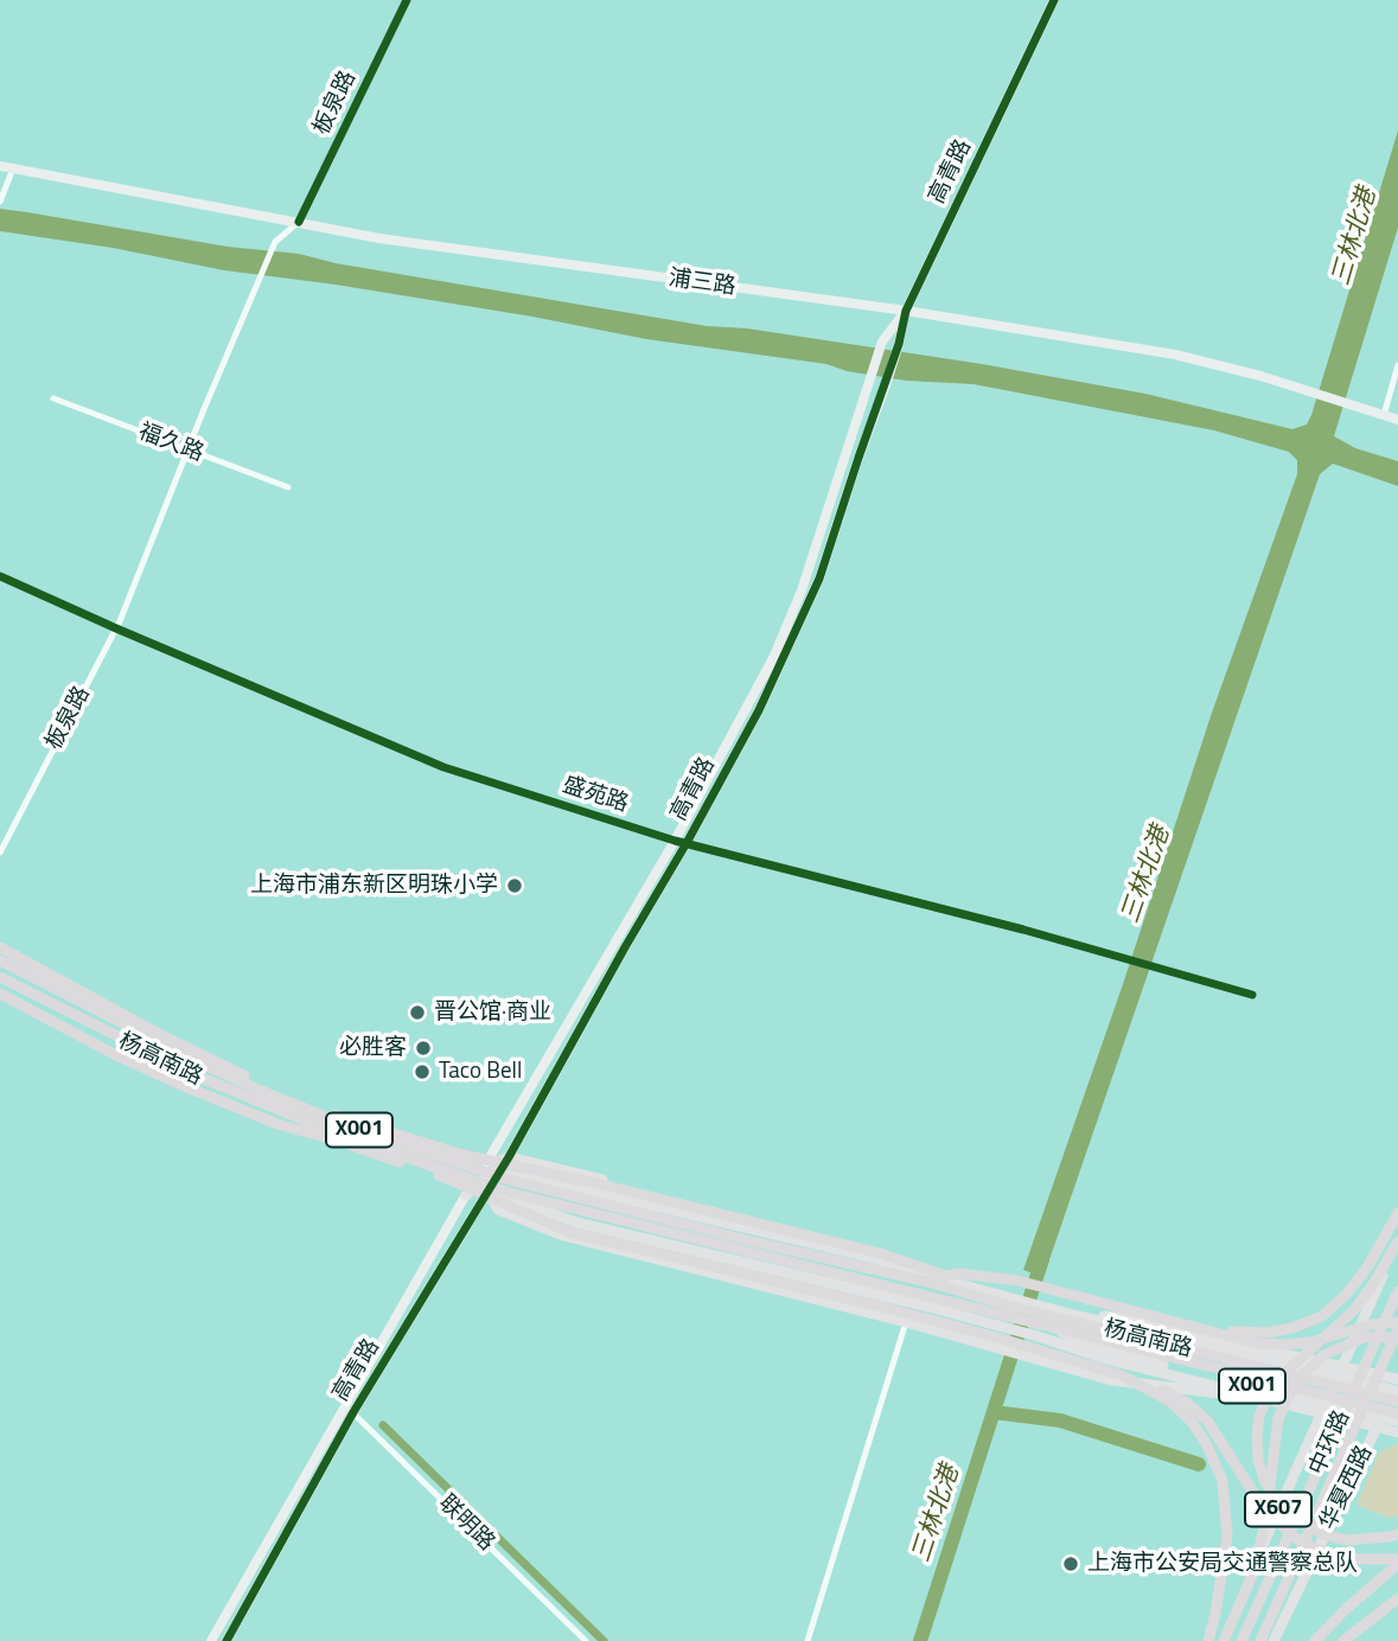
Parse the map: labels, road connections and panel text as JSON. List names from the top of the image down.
{
  "streets": {
    "highway": ["杨高南路", "X001", "中环路"],
    "main road": [
      "高青路",
      "浦三路",
      "华夏西路",
      "X607"
    ],
    "street": [
      "板泉路",
      "福久路",
      "盛苑路",
      "联明路"
    ]
  },
  "crossings": [
    ["板泉路", "浦三路"],
    ["板泉路", "福久路"],
    ["板泉路", "盛苑路"],
    ["高青路", "浦三路"],
    ["高青路", "盛苑路"],
    ["高青路", "杨高南路"],
    ["高青路", "联明路"],
    ["杨高南路", "X001"],
    ["杨高南路", "华夏西路"],
    ["杨高南路", "X607"]
  ],
  "water": ["三林北港"],
  "places": [
    "上海市浦东新区明珠小学",
    "晋公馆·商业",
    "必胜客",
    "Taco Bell",
    "上海市公安局交通警察总队"
  ]
}
